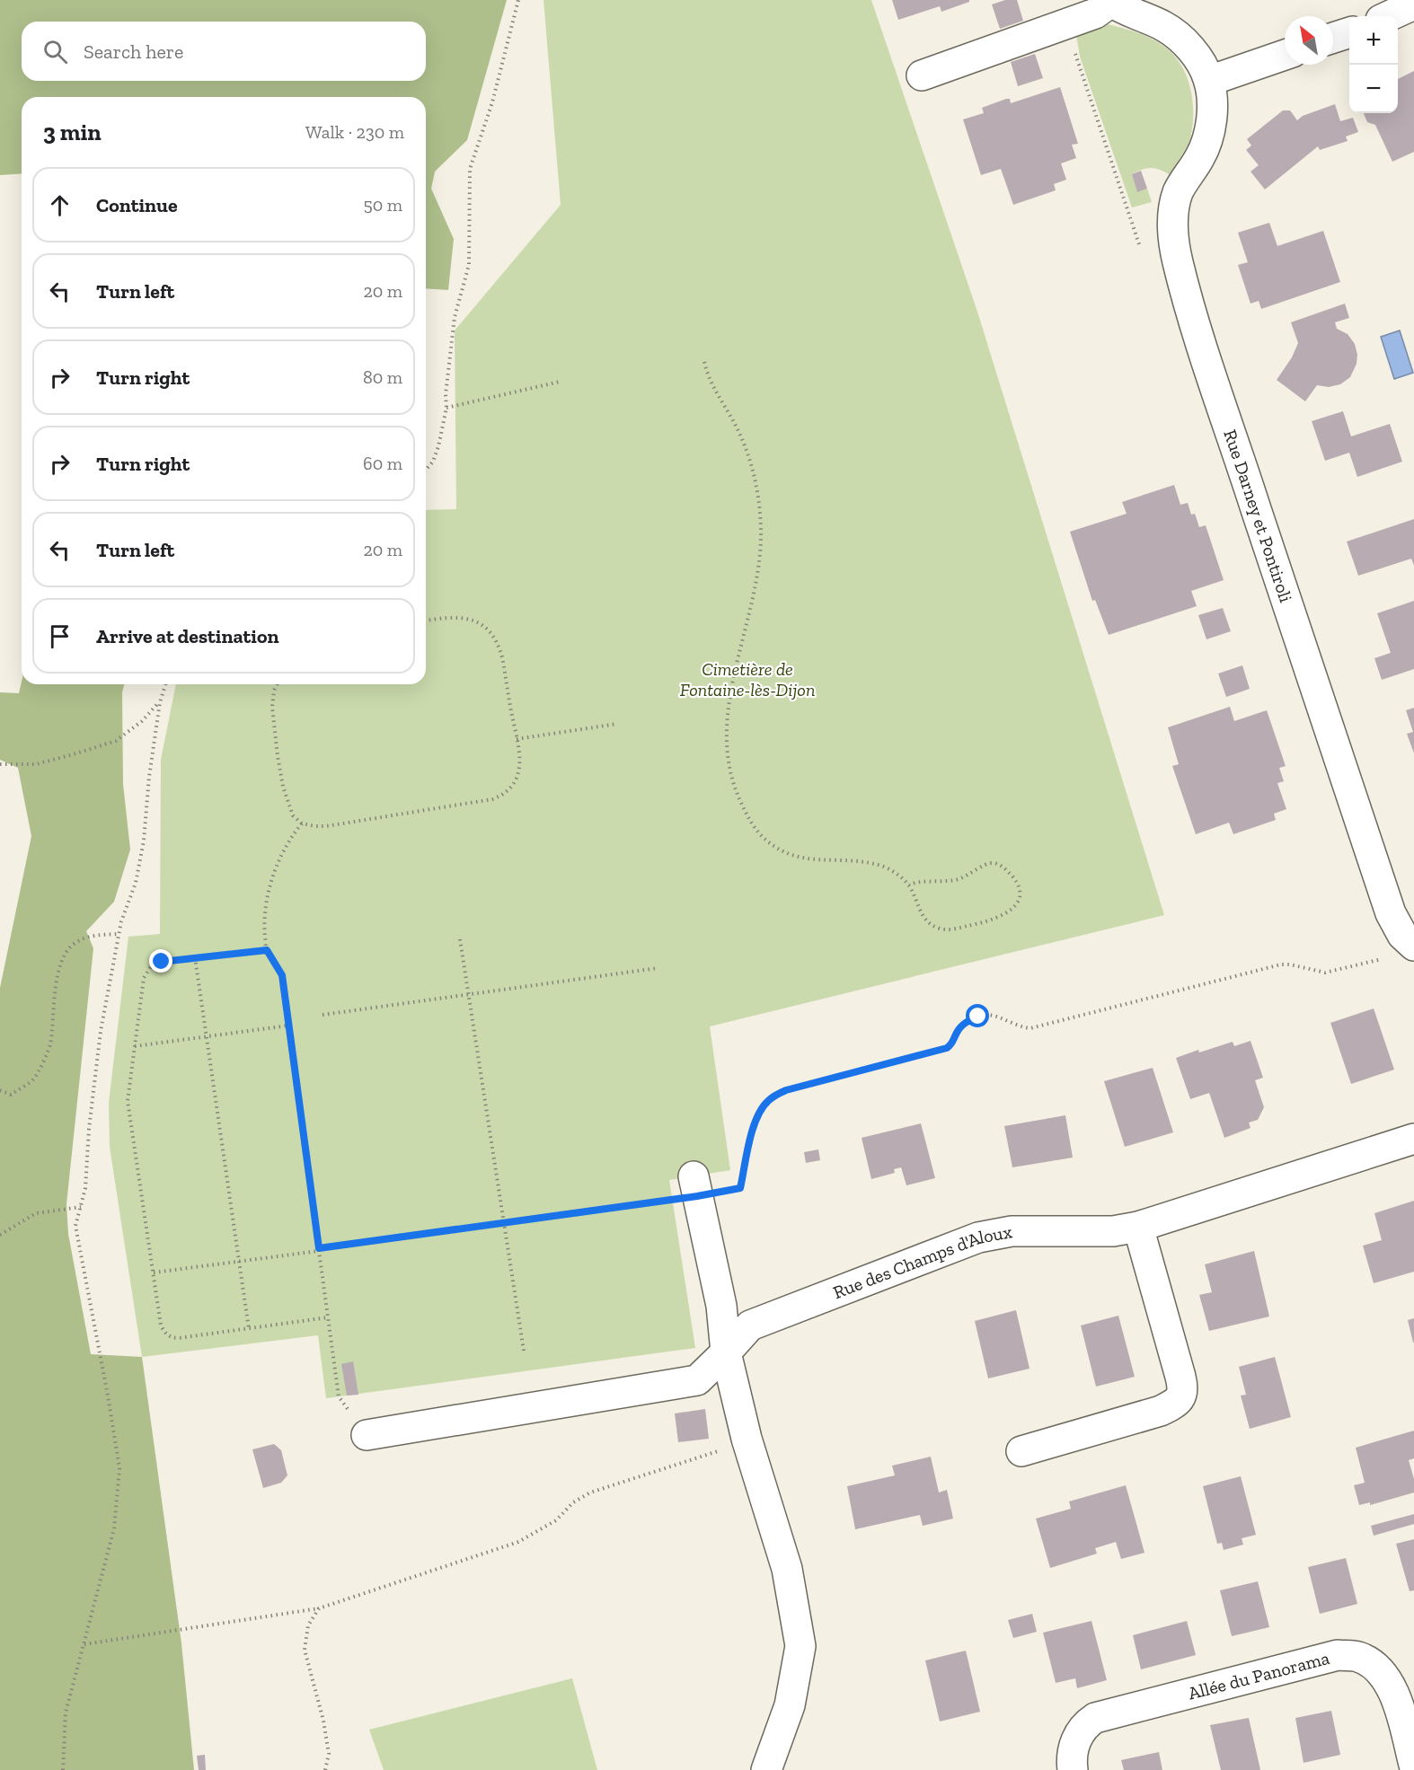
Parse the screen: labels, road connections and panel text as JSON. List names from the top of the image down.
{
  "streets": {
    "street": ["Rue Darney et Pontiroli", "Rue des Champs d'Aloux", "Allée du Panorama"]
  },
  "parks": ["Cimetière de Fontaine-lès-Dijon"],
  "north": "top left",
  "page": {
    "map_buttons": ["+", "−"],
    "search": "Search here",
    "heading": ["3 min", "Walk · 230 m"],
    "list": [
      ["Continue", "50 m"],
      ["Turn left", "20 m"],
      ["Turn right", "80 m"],
      ["Turn right", "60 m"],
      ["Turn left", "20 m"],
      "Arrive at destination"
    ]
  }
}
